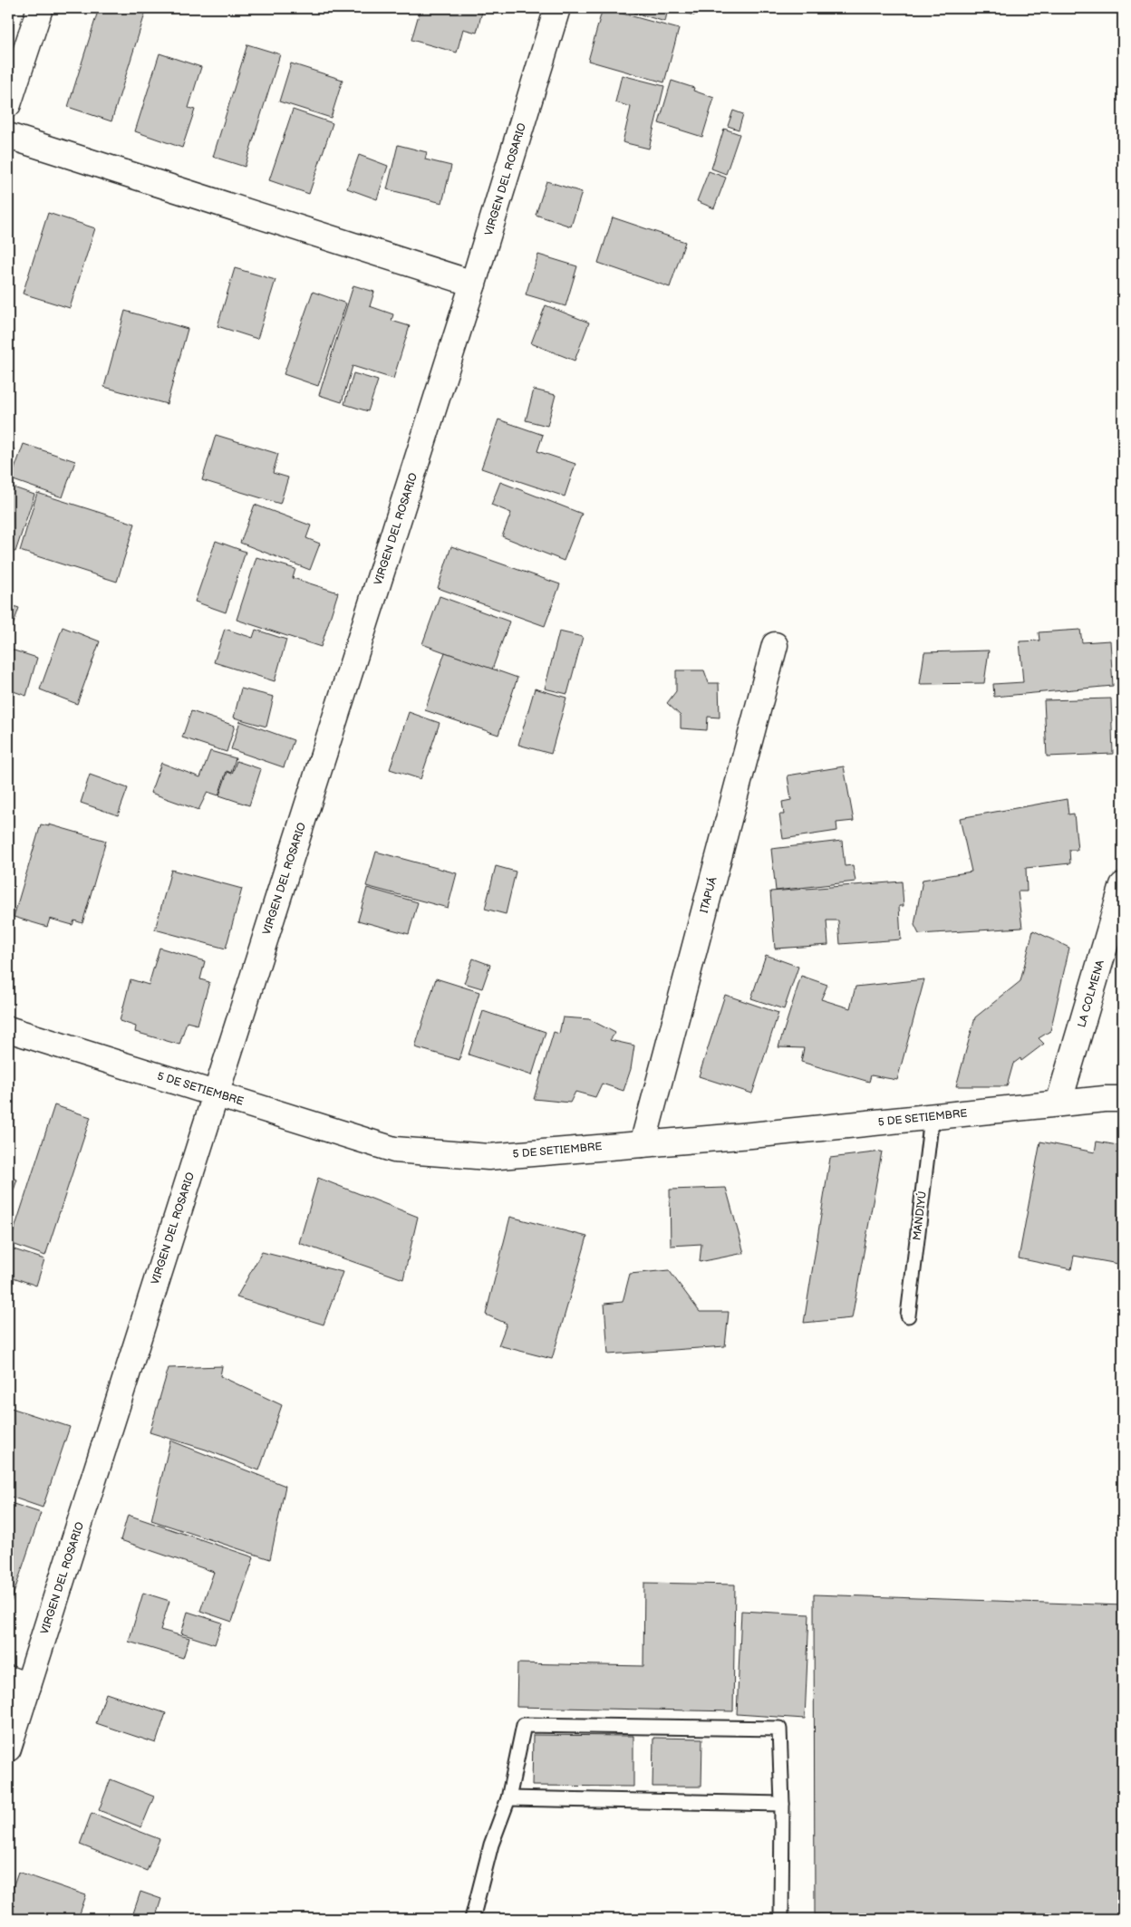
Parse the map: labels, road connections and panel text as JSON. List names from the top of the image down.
{
  "streets": {
    "street": [
      "VIRGEN DEL ROSARIO",
      "ITAPUÁ",
      "LA COLMENA",
      "5 DE SETIEMBRE"
    ],
    "lane": ["MANDIYÚ"]
  },
  "crossings": [
    ["VIRGEN DEL ROSARIO", "5 DE SETIEMBRE"],
    ["ITAPUÁ", "5 DE SETIEMBRE"],
    ["LA COLMENA", "5 DE SETIEMBRE"],
    ["5 DE SETIEMBRE", "MANDIYÚ"]
  ]
}
